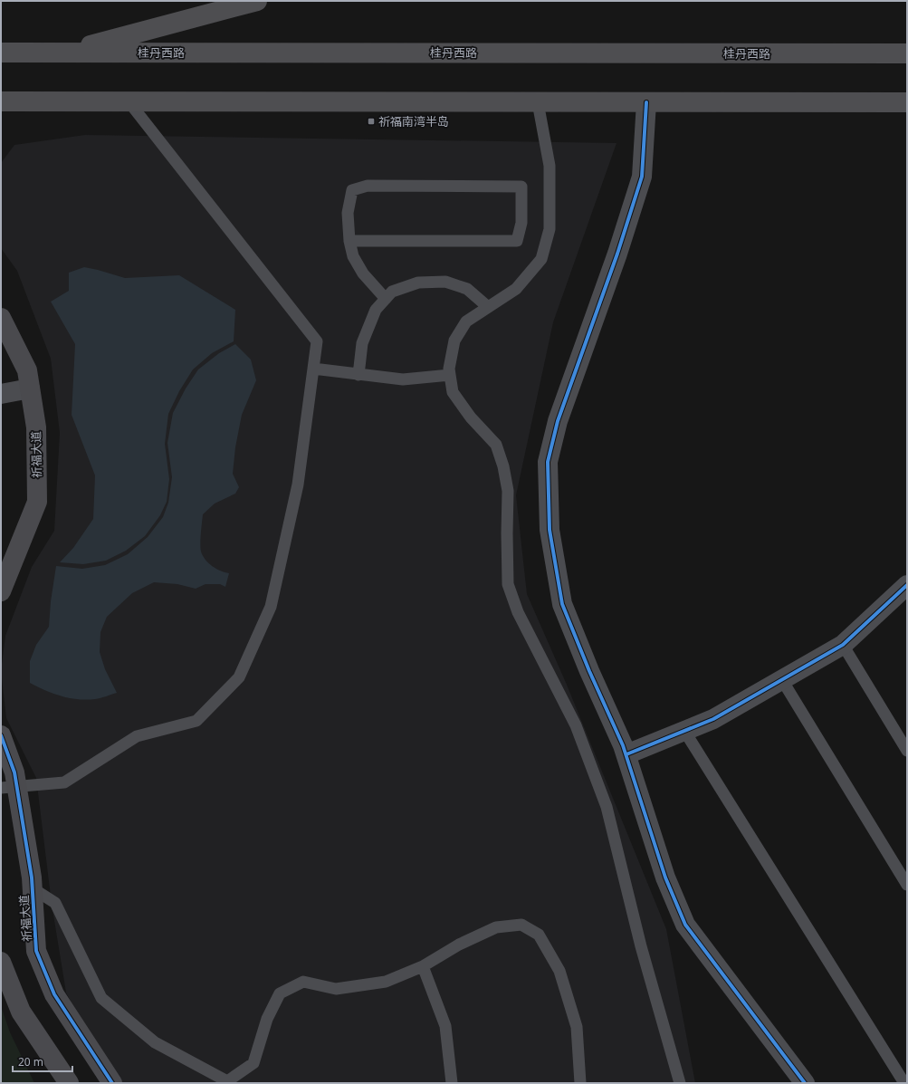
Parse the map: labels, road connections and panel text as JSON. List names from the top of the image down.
{
  "streets": {
    "highway": ["桂丹西路"],
    "street": ["祈福大道"]
  },
  "places": {
    "transit": ["祈福南湾半岛"]
  },
  "scale_bar": "20 m"
}
